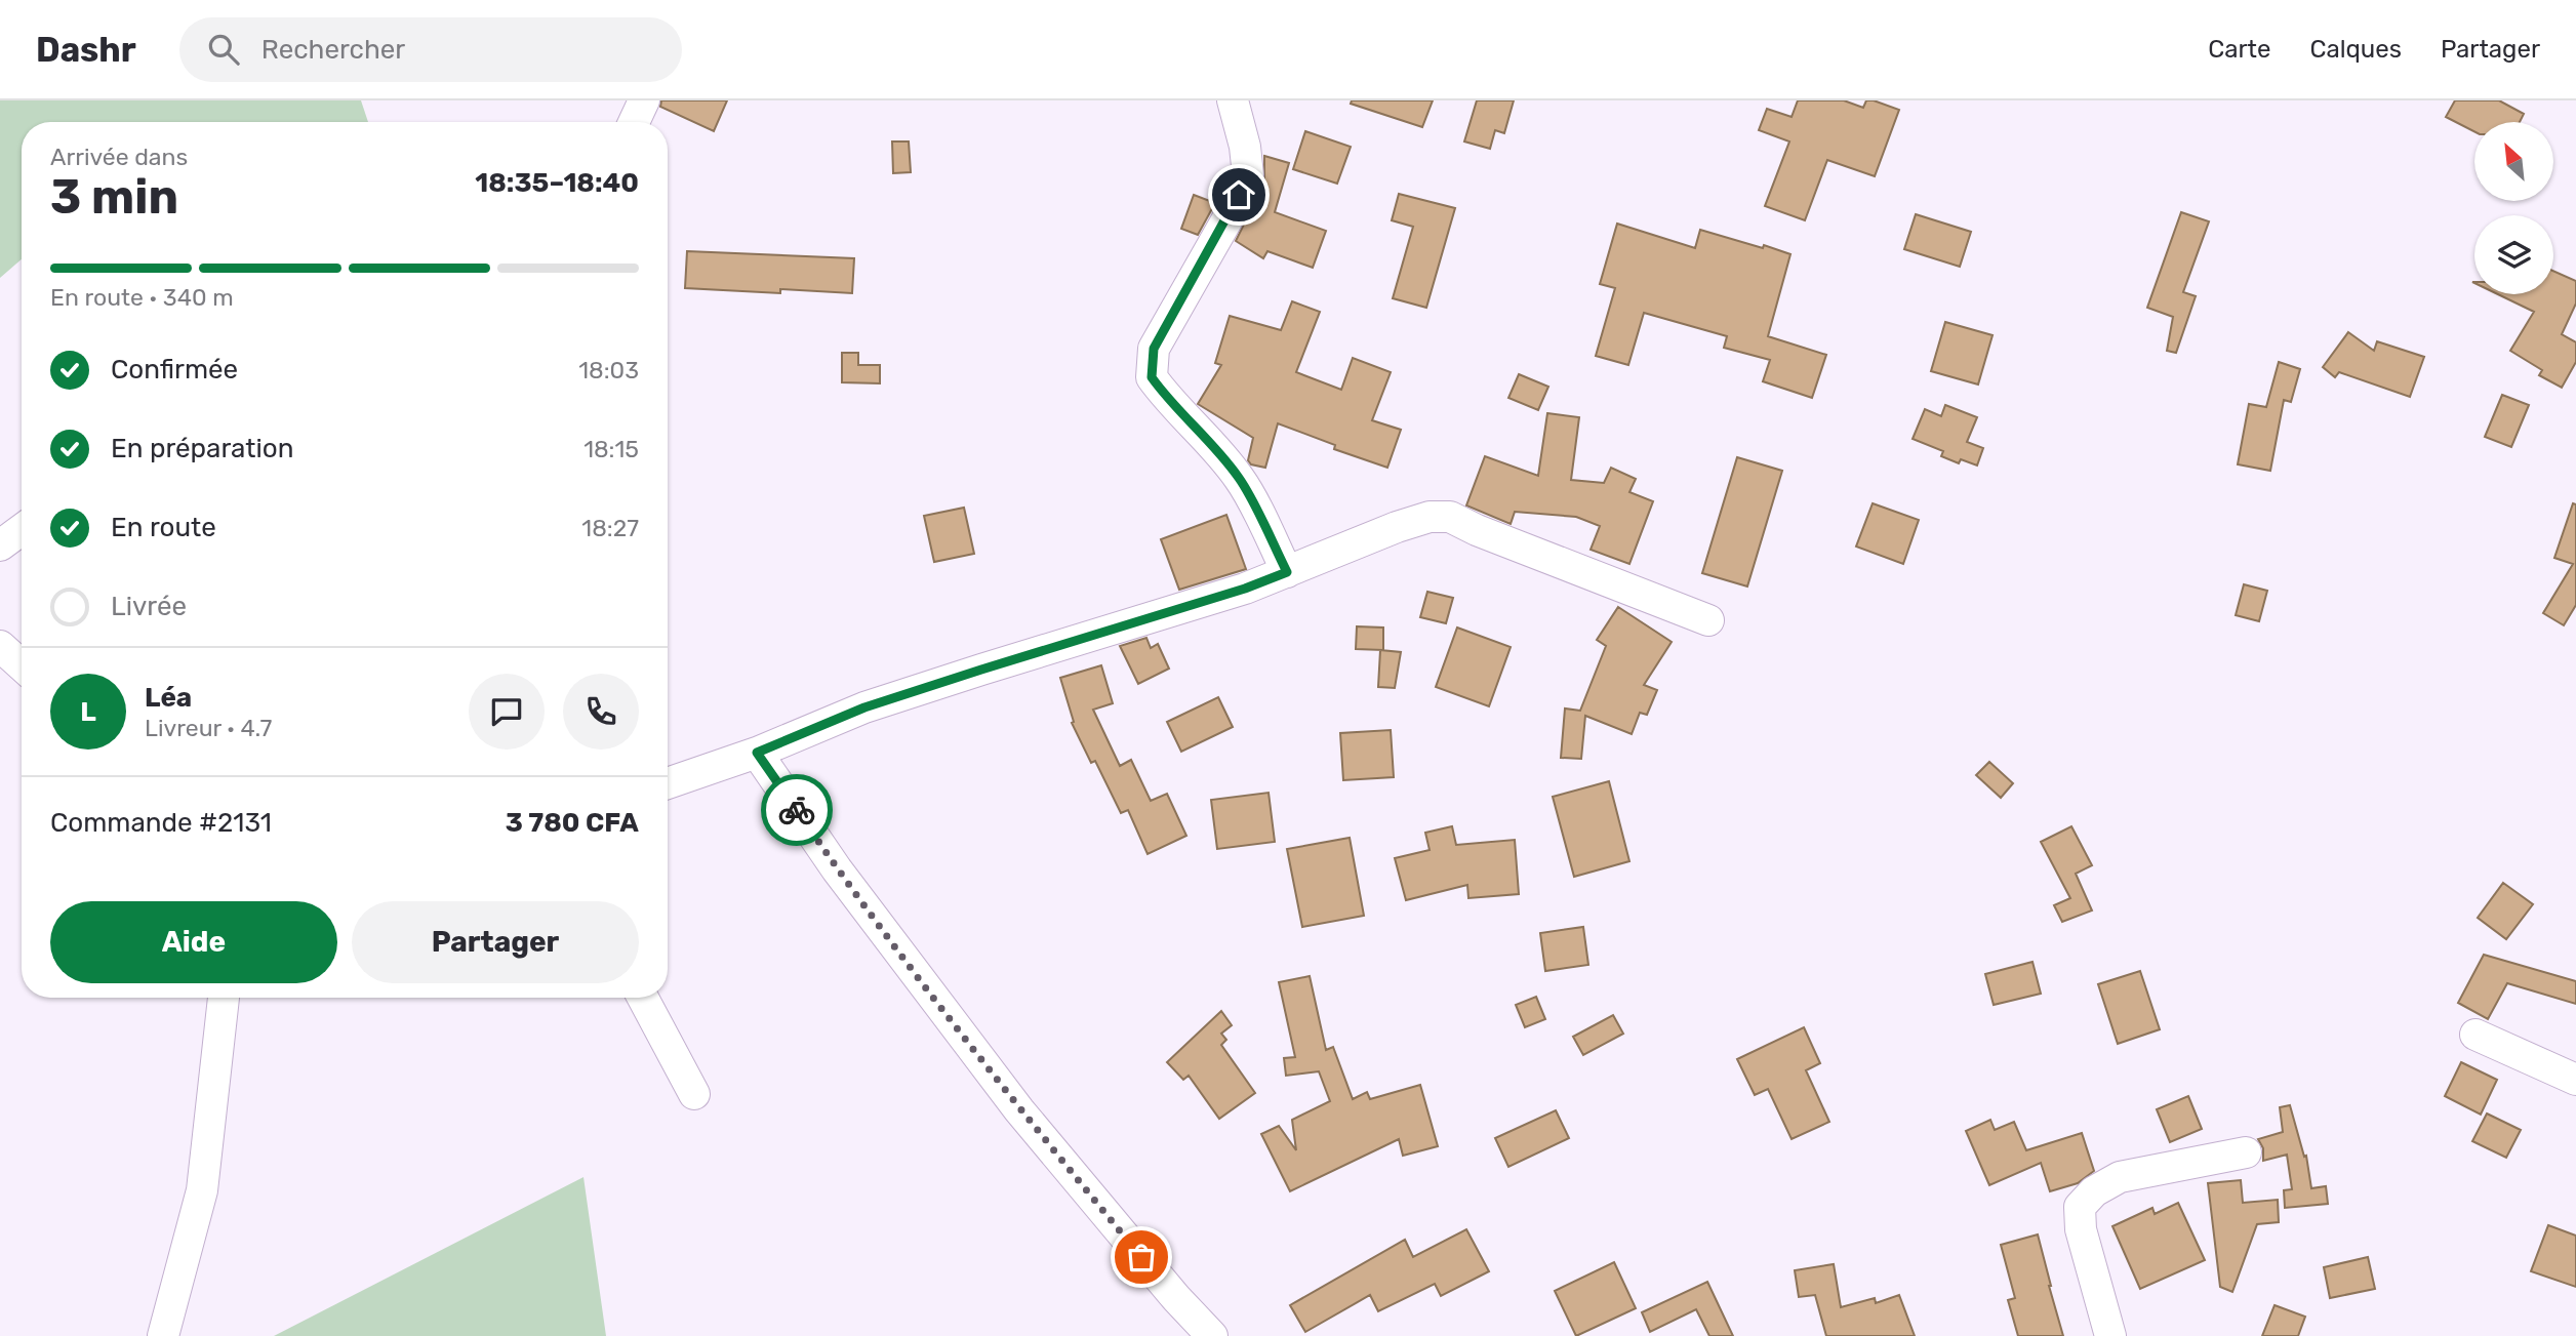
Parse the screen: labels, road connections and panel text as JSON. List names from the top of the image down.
{
  "north": "top left",
  "page": {
    "header": "Dashr",
    "search": "Rechercher",
    "nav": ["Carte", "Calques", "Partager"],
    "heading": ["3 min", "Arrivée dans", "18:35–18:40"],
    "panel": [
      "Léa",
      "Livreur · 4.7",
      "Commande #2131",
      "3 780 CFA"
    ],
    "bar": "En route · 340 m",
    "list": [
      ["Confirmée", "18:03"],
      ["En préparation", "18:15"],
      ["En route", "18:27"],
      "Livrée"
    ],
    "round": "L",
    "buttons": ["Aide", "Partager"]
  }
}
